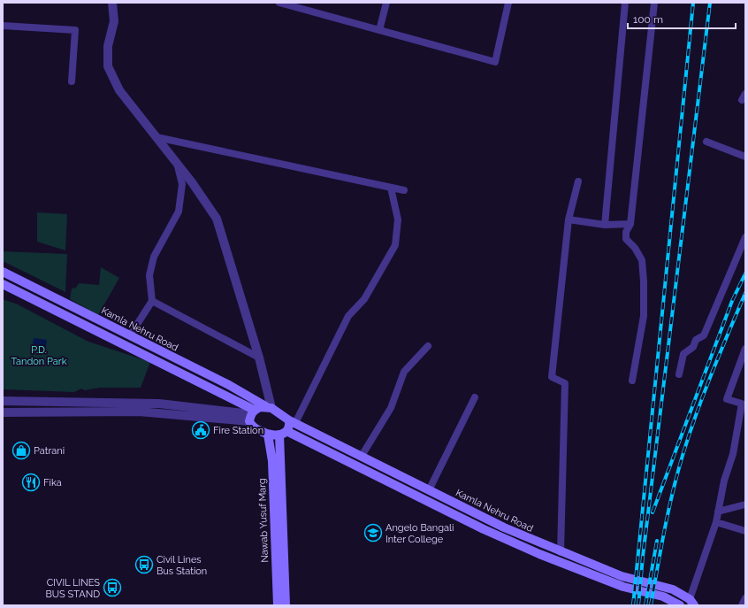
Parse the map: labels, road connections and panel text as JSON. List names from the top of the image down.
{
  "streets": {
    "main road": ["Kamla Nehru Road", "Nawab Yusuf Marg"]
  },
  "parks": ["P.D. Tandon Park"],
  "places": {
    "public building": ["Fire Station"],
    "shop": ["Patrani"],
    "restaurant": ["Fika"],
    "school or university": ["Angelo Bangali Inter College"],
    "bus stop": ["Civil Lines Bus Station", "CIVIL LINES BUS STAND"]
  },
  "scale_bar": "100 m"
}
